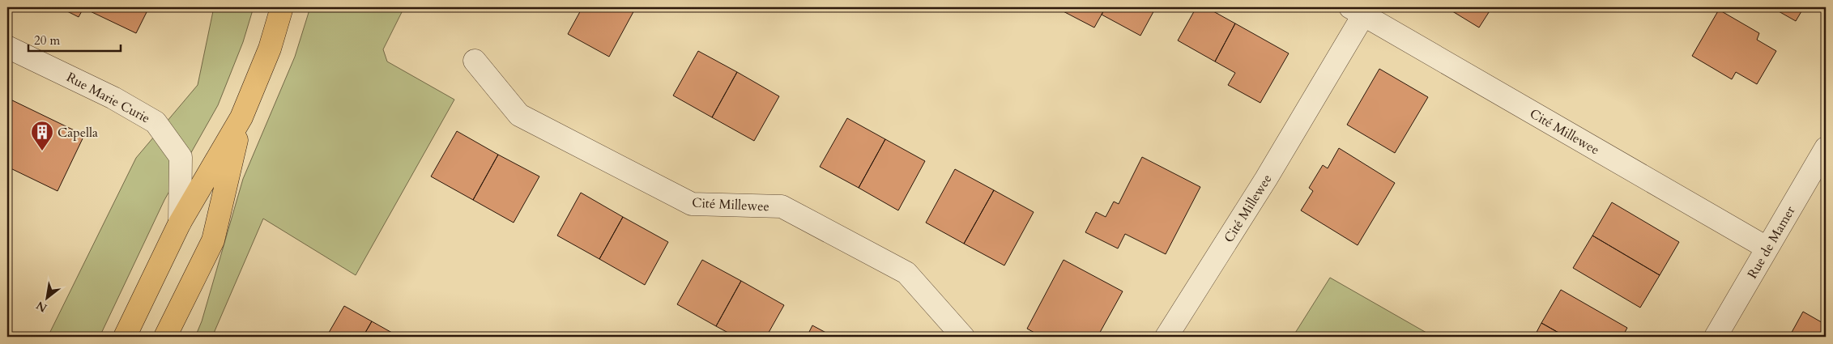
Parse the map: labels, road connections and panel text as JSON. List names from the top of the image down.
{
  "streets": {
    "street": ["Rue Marie Curie", "Cité Millewee", "Rue de Mamer"]
  },
  "crossings": [
    ["Cité Millewee", "Rue de Mamer"]
  ],
  "places": {
    "building": ["Capella"]
  },
  "scale_bar": "20 m",
  "north": "bottom left"
}
